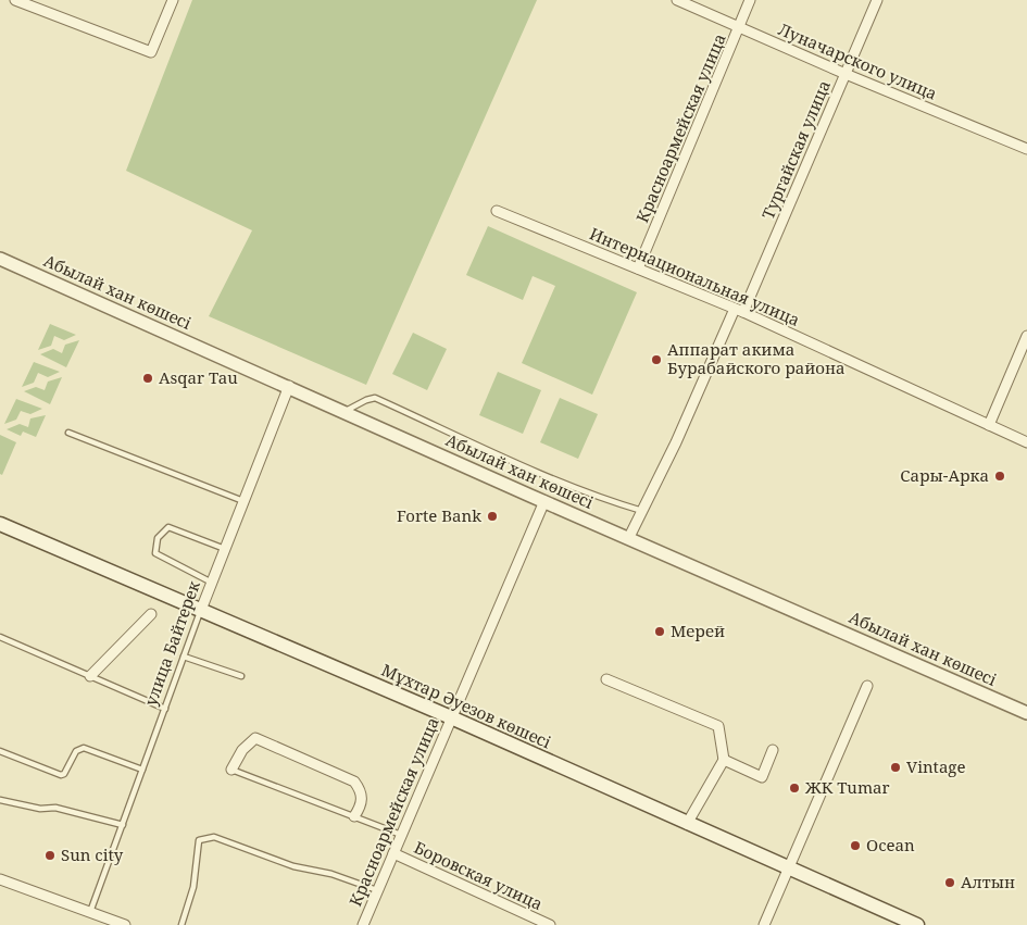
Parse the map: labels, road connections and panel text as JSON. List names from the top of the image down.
{
  "streets": {
    "main road": ["Мұхтар Әуезов көшесі"],
    "street": [
      "Луначарского улица",
      "Красноармейская улица",
      "Тургайская улица",
      "Интернациональная улица",
      "Абылай хан көшесі",
      "улица Байтерек",
      "Боровская улица"
    ]
  },
  "crossings": [
    ["Луначарского улица", "Красноармейская улица"],
    ["Луначарского улица", "Тургайская улица"],
    ["Красноармейская улица", "Интернациональная улица"],
    ["Красноармейская улица", "Абылай хан көшесі"],
    ["Красноармейская улица", "Мұхтар Әуезов көшесі"],
    ["Красноармейская улица", "Боровская улица"],
    ["Тургайская улица", "Интернациональная улица"],
    ["Тургайская улица", "Абылай хан көшесі"],
    ["Абылай хан көшесі", "улица Байтерек"],
    ["улица Байтерек", "Мұхтар Әуезов көшесі"]
  ],
  "places": [
    "Аппарат акима Бурабайского района",
    "Asqar Tau",
    "Сары-Арка",
    "Forte Bank",
    "Мерей",
    "Vintage",
    "ЖК Tumar",
    "Ocean",
    "Sun city",
    "Алтын"
  ]
}
